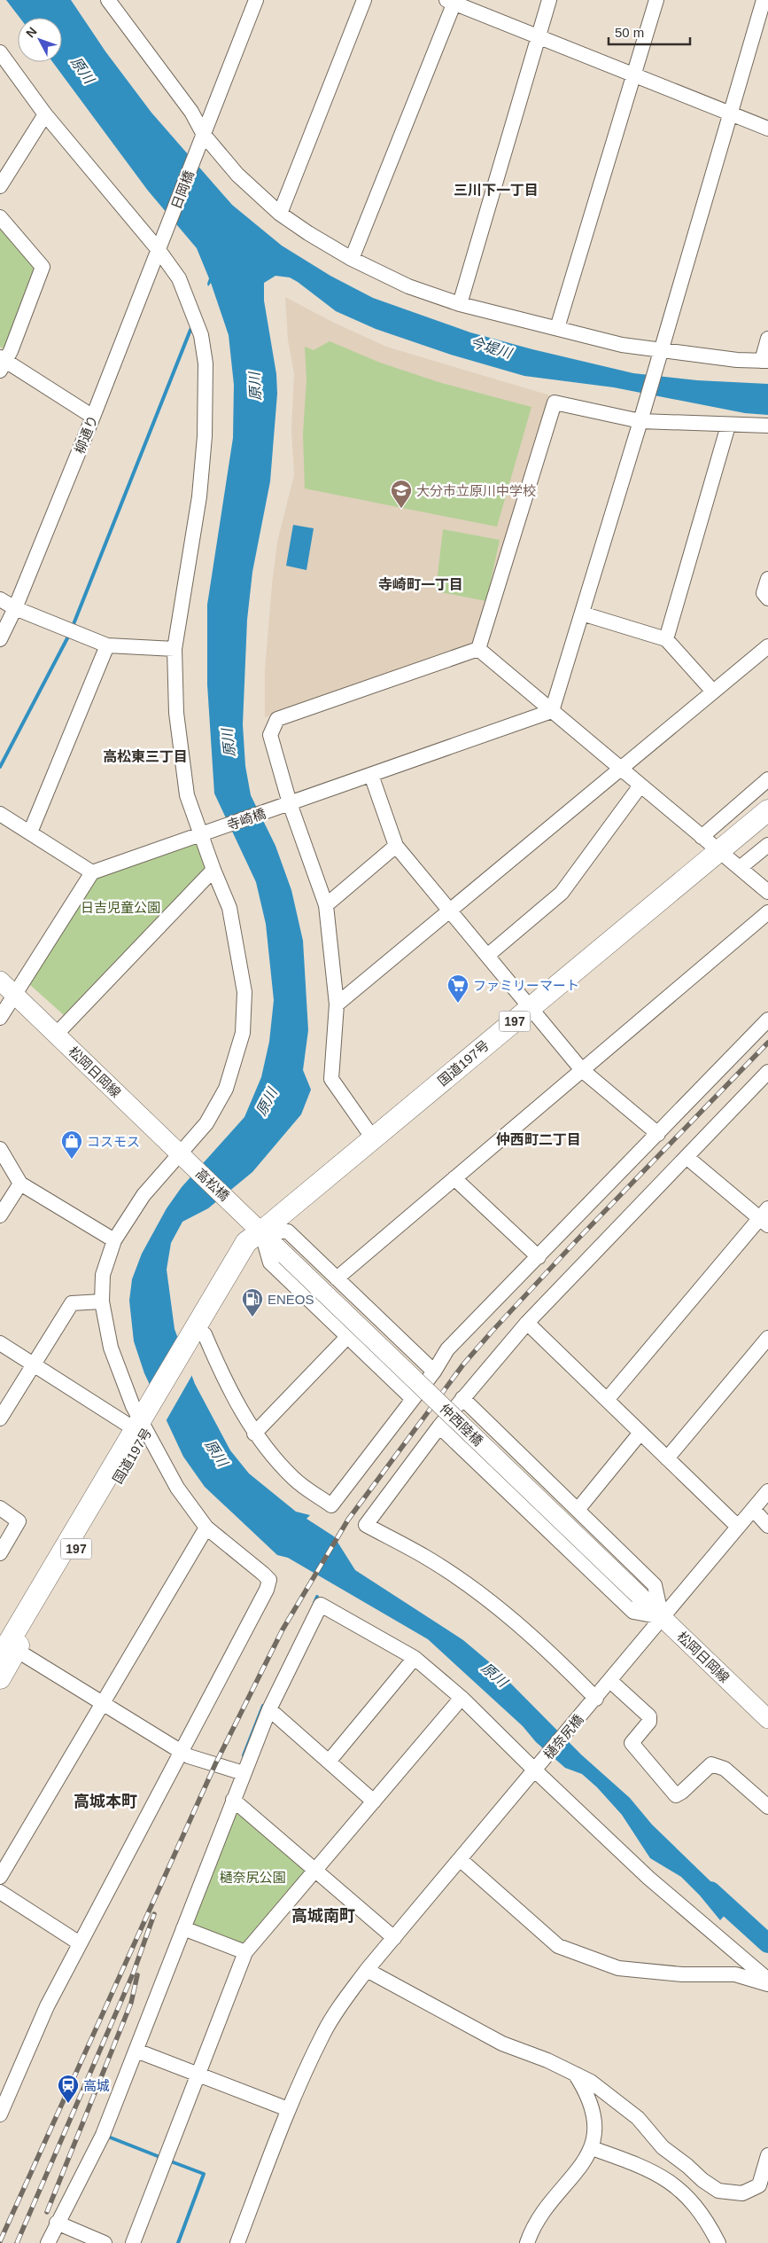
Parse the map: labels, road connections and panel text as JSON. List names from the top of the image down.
{
  "streets": {
    "highway": ["197", "国道197号"],
    "main road": ["松岡日岡線", "高松橋", "仲西陸橋"],
    "street": [
      "日岡橋",
      "柳通り",
      "寺崎橋",
      "樋奈尻橋"
    ]
  },
  "crossings": [
    ["日岡橋", "柳通り"],
    ["国道197号", "高松橋"],
    ["国道197号", "仲西陸橋"],
    ["松岡日岡線", "高松橋"],
    ["松岡日岡線", "仲西陸橋"],
    ["松岡日岡線", "樋奈尻橋"],
    ["高松橋", "仲西陸橋"]
  ],
  "districts": [
    "三川下一丁目",
    "寺崎町一丁目",
    "高松東三丁目",
    "仲西町二丁目",
    "高城本町",
    "高城南町"
  ],
  "water": ["原川", "今堤川"],
  "parks": ["日吉児童公園", "樋奈尻公園"],
  "places": {
    "school or university": ["大分市立原川中学校"],
    "supermarket": ["ファミリーマート"],
    "shop": ["コスモス"],
    "fuel station": ["ENEOS"],
    "station": ["高城"]
  },
  "scale_bar": "50 m",
  "north": "top left"
}
